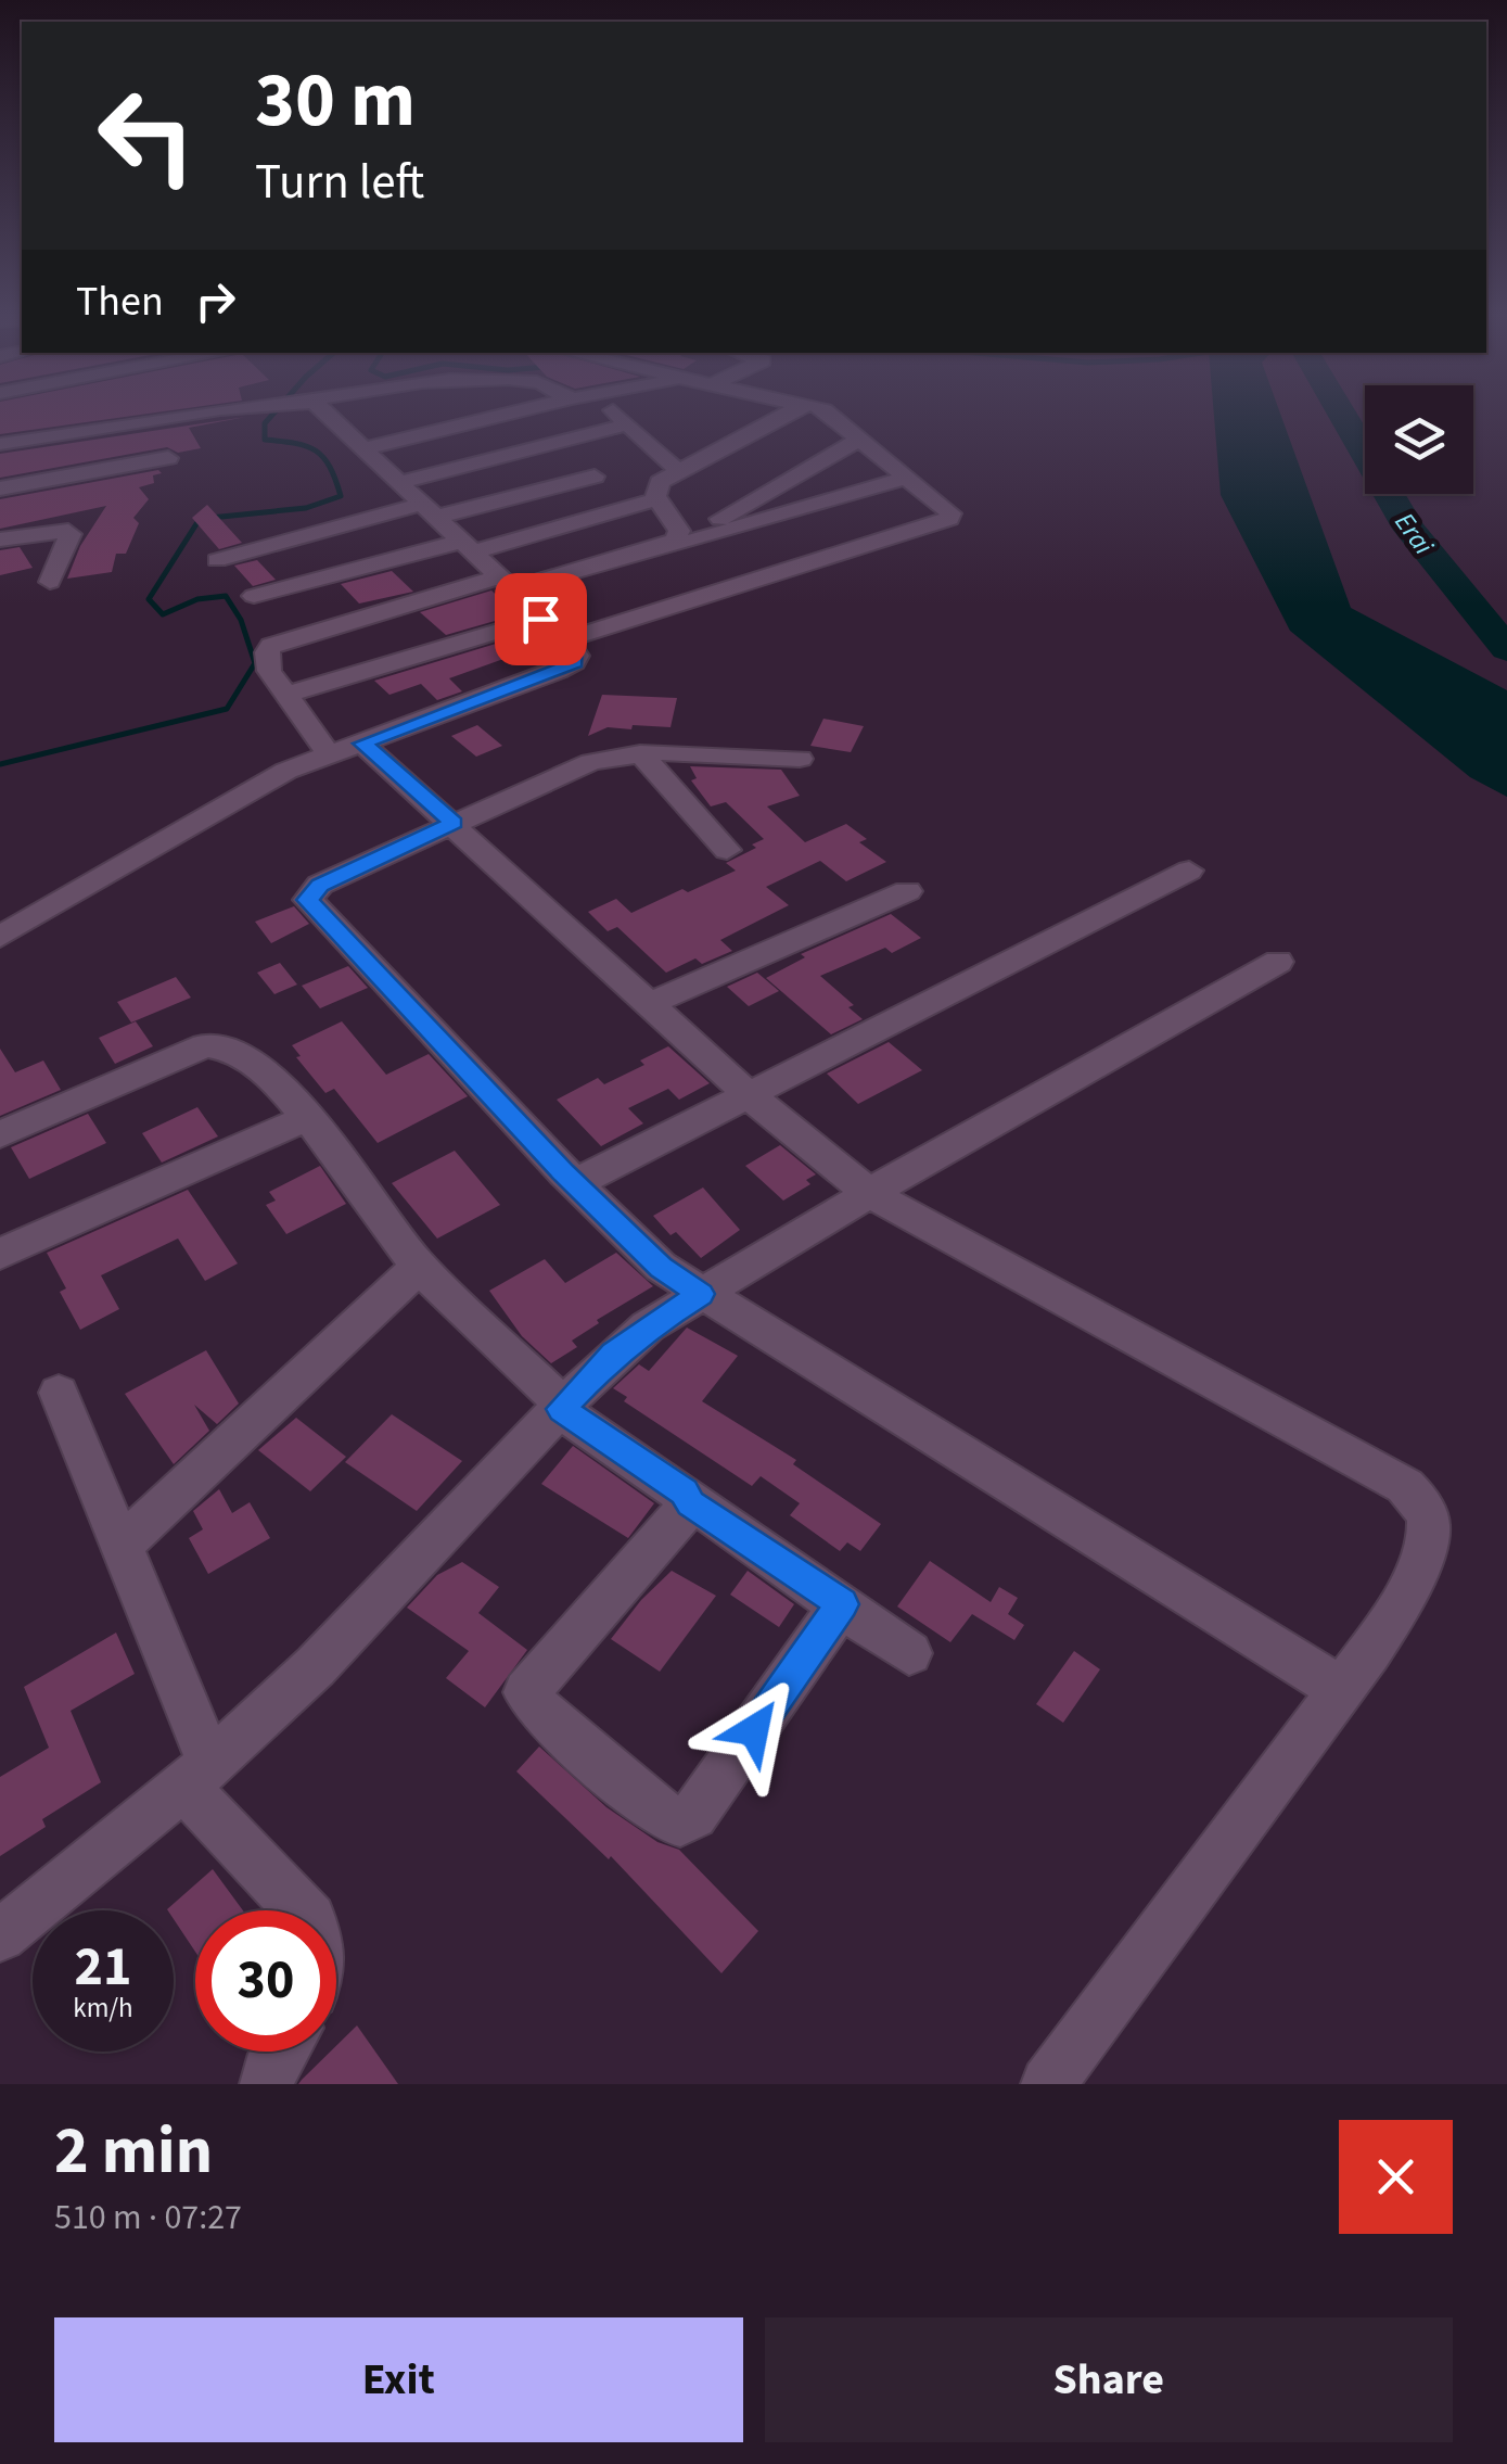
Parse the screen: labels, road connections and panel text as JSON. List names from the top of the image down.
{
  "water": ["Erai"],
  "page": {
    "turn": ["30 m", "Turn left"],
    "then": "Then",
    "speed": "21 km/h",
    "limit": "30",
    "heading": ["2 min", "510 m · 07:27"],
    "buttons": ["Exit", "Share"]
  }
}
